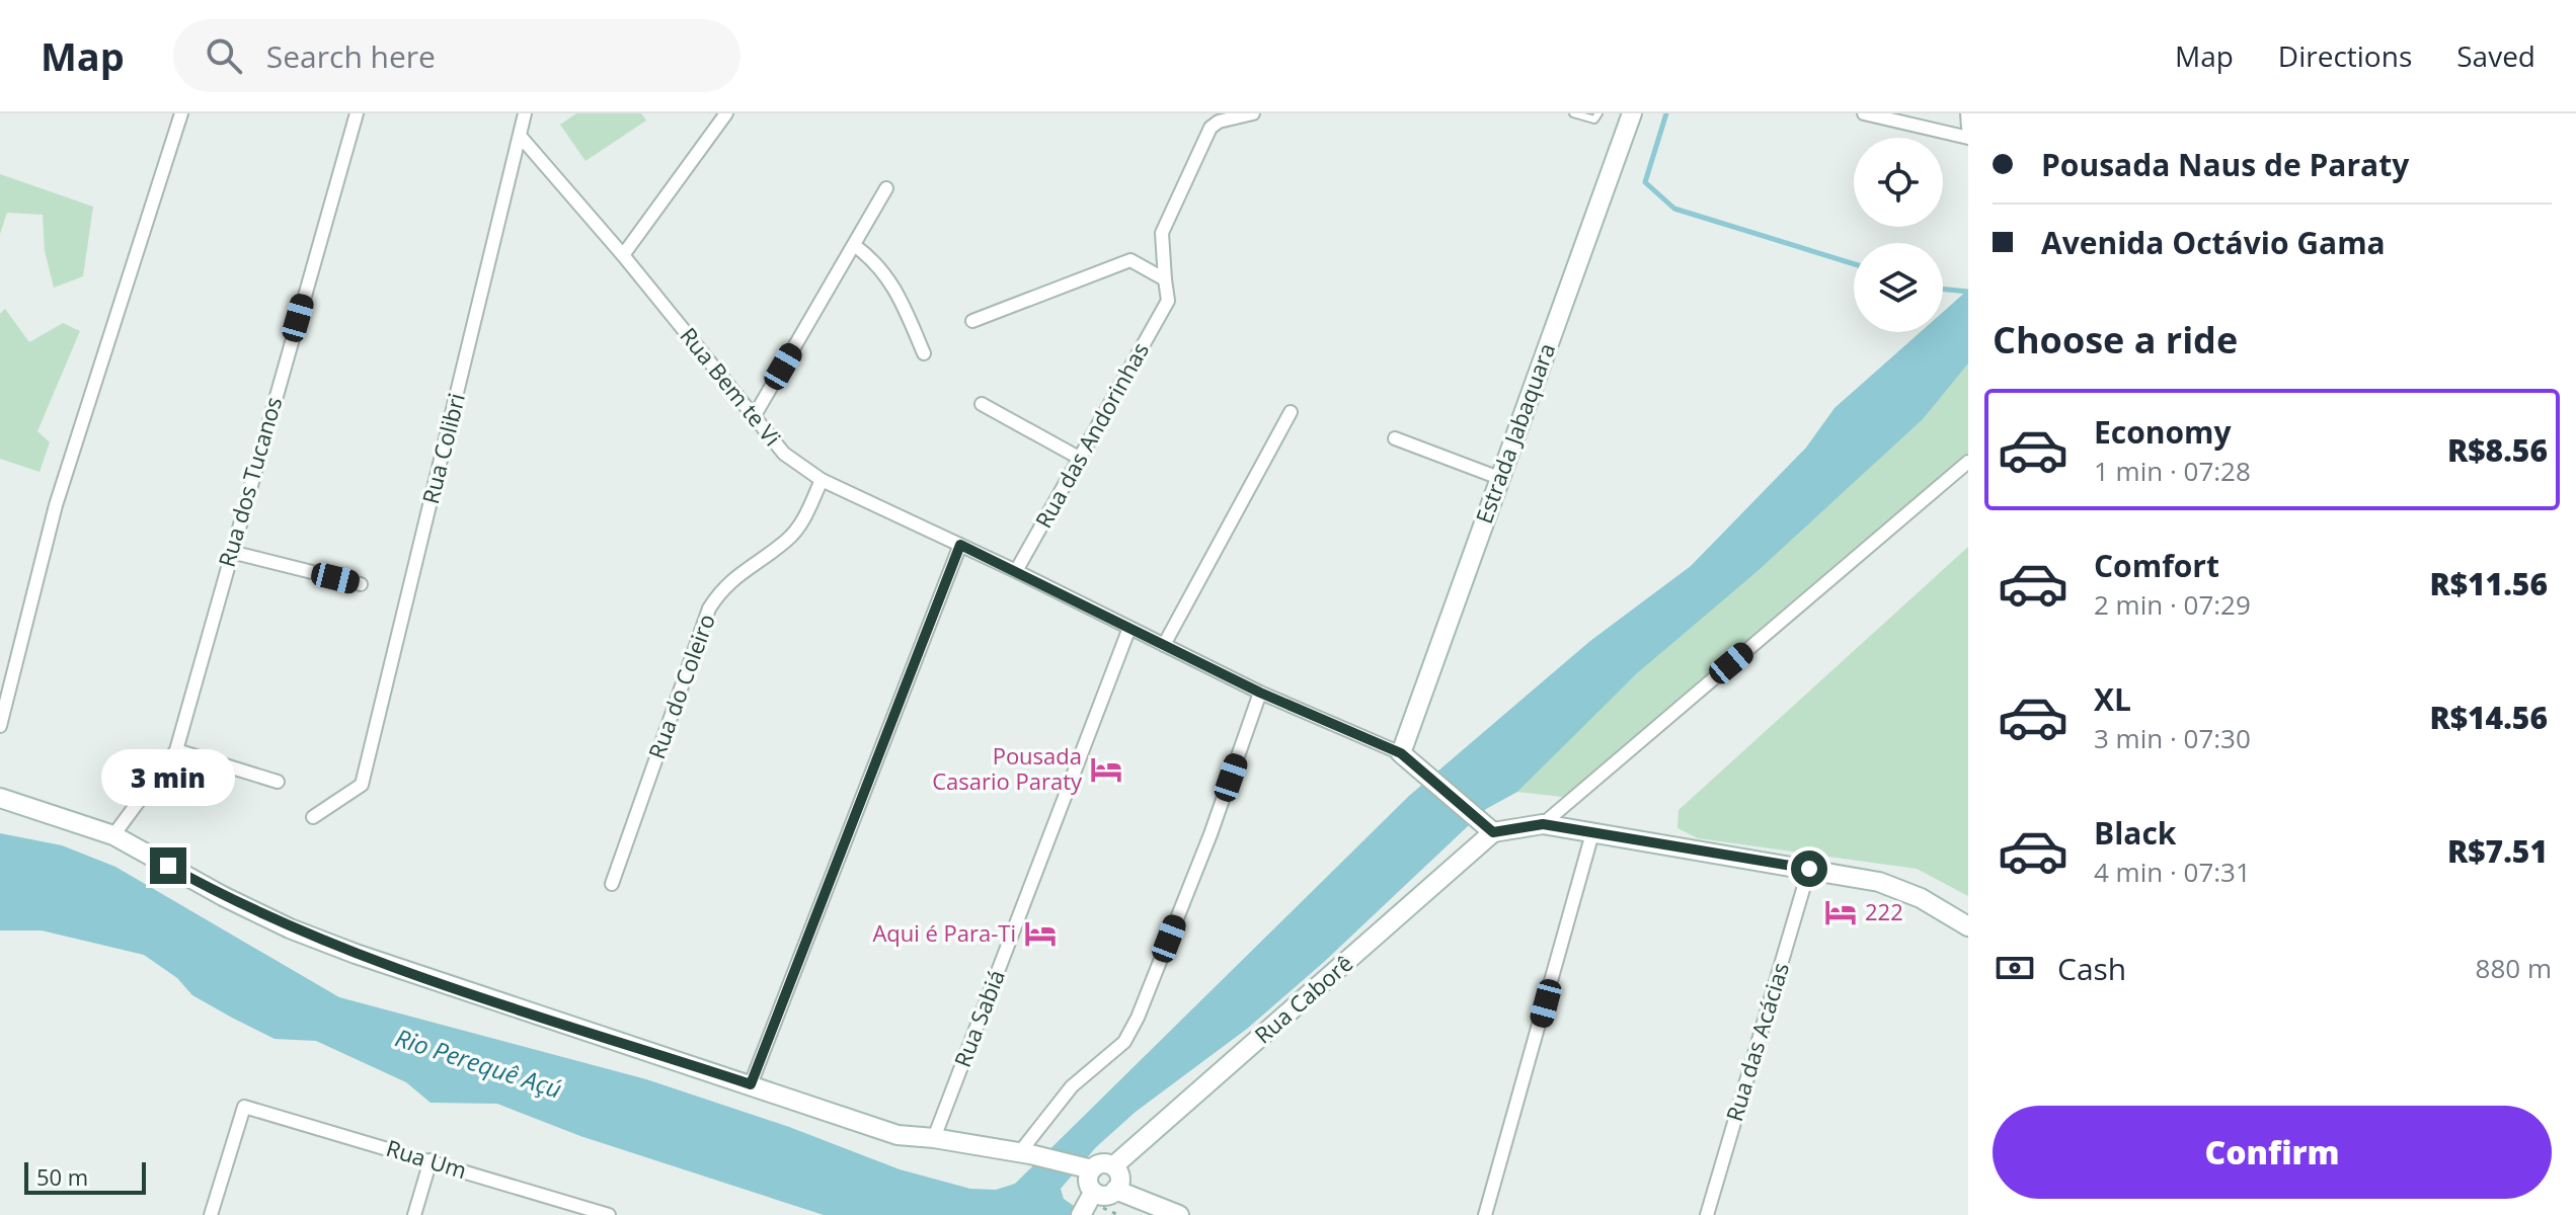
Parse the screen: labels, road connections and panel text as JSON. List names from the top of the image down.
{
  "streets": {
    "street": [
      "Rua Bem te Vi",
      "Estrada Jabaquara",
      "Rua das Andorinhas",
      "Rua Colibri",
      "Rua dos Tucanos",
      "Rua do Coleiro",
      "Rua Caborê",
      "Rua Sabiá",
      "Rua das Acácias",
      "Rua Um"
    ]
  },
  "crossings": [
    ["Rua Bem te Vi", "Estrada Jabaquara"],
    ["Rua Bem te Vi", "Rua das Andorinhas"],
    ["Rua Bem te Vi", "Rua Colibri"],
    ["Rua Bem te Vi", "Rua do Coleiro"],
    ["Rua Bem te Vi", "Rua Sabiá"]
  ],
  "water": ["Rio Perequê Açú"],
  "places": {
    "hotel": ["Pousada Casario Paraty", "222", "Aqui é Para-Ti"]
  },
  "scale_bar": "50 m",
  "page": {
    "header": "Map",
    "search": "Search here",
    "nav": ["Map", "Directions", "Saved"],
    "banner": ["Pousada Naus de Paraty", "Avenida Octávio Gama"],
    "heading": "Choose a ride",
    "list": [
      {
        "name": "Economy",
        "note": "1 min · 07:28",
        "value": "R$8.56"
      },
      {
        "name": "Comfort",
        "note": "2 min · 07:29",
        "value": "R$11.56"
      },
      {
        "name": "XL",
        "note": "3 min · 07:30",
        "value": "R$14.56"
      },
      {
        "name": "Black",
        "note": "4 min · 07:31",
        "value": "R$7.51"
      }
    ],
    "bubble": "3 min",
    "pay": ["Cash", "880 m"],
    "buttons": "Confirm",
    "scale": "50 m"
  }
}
